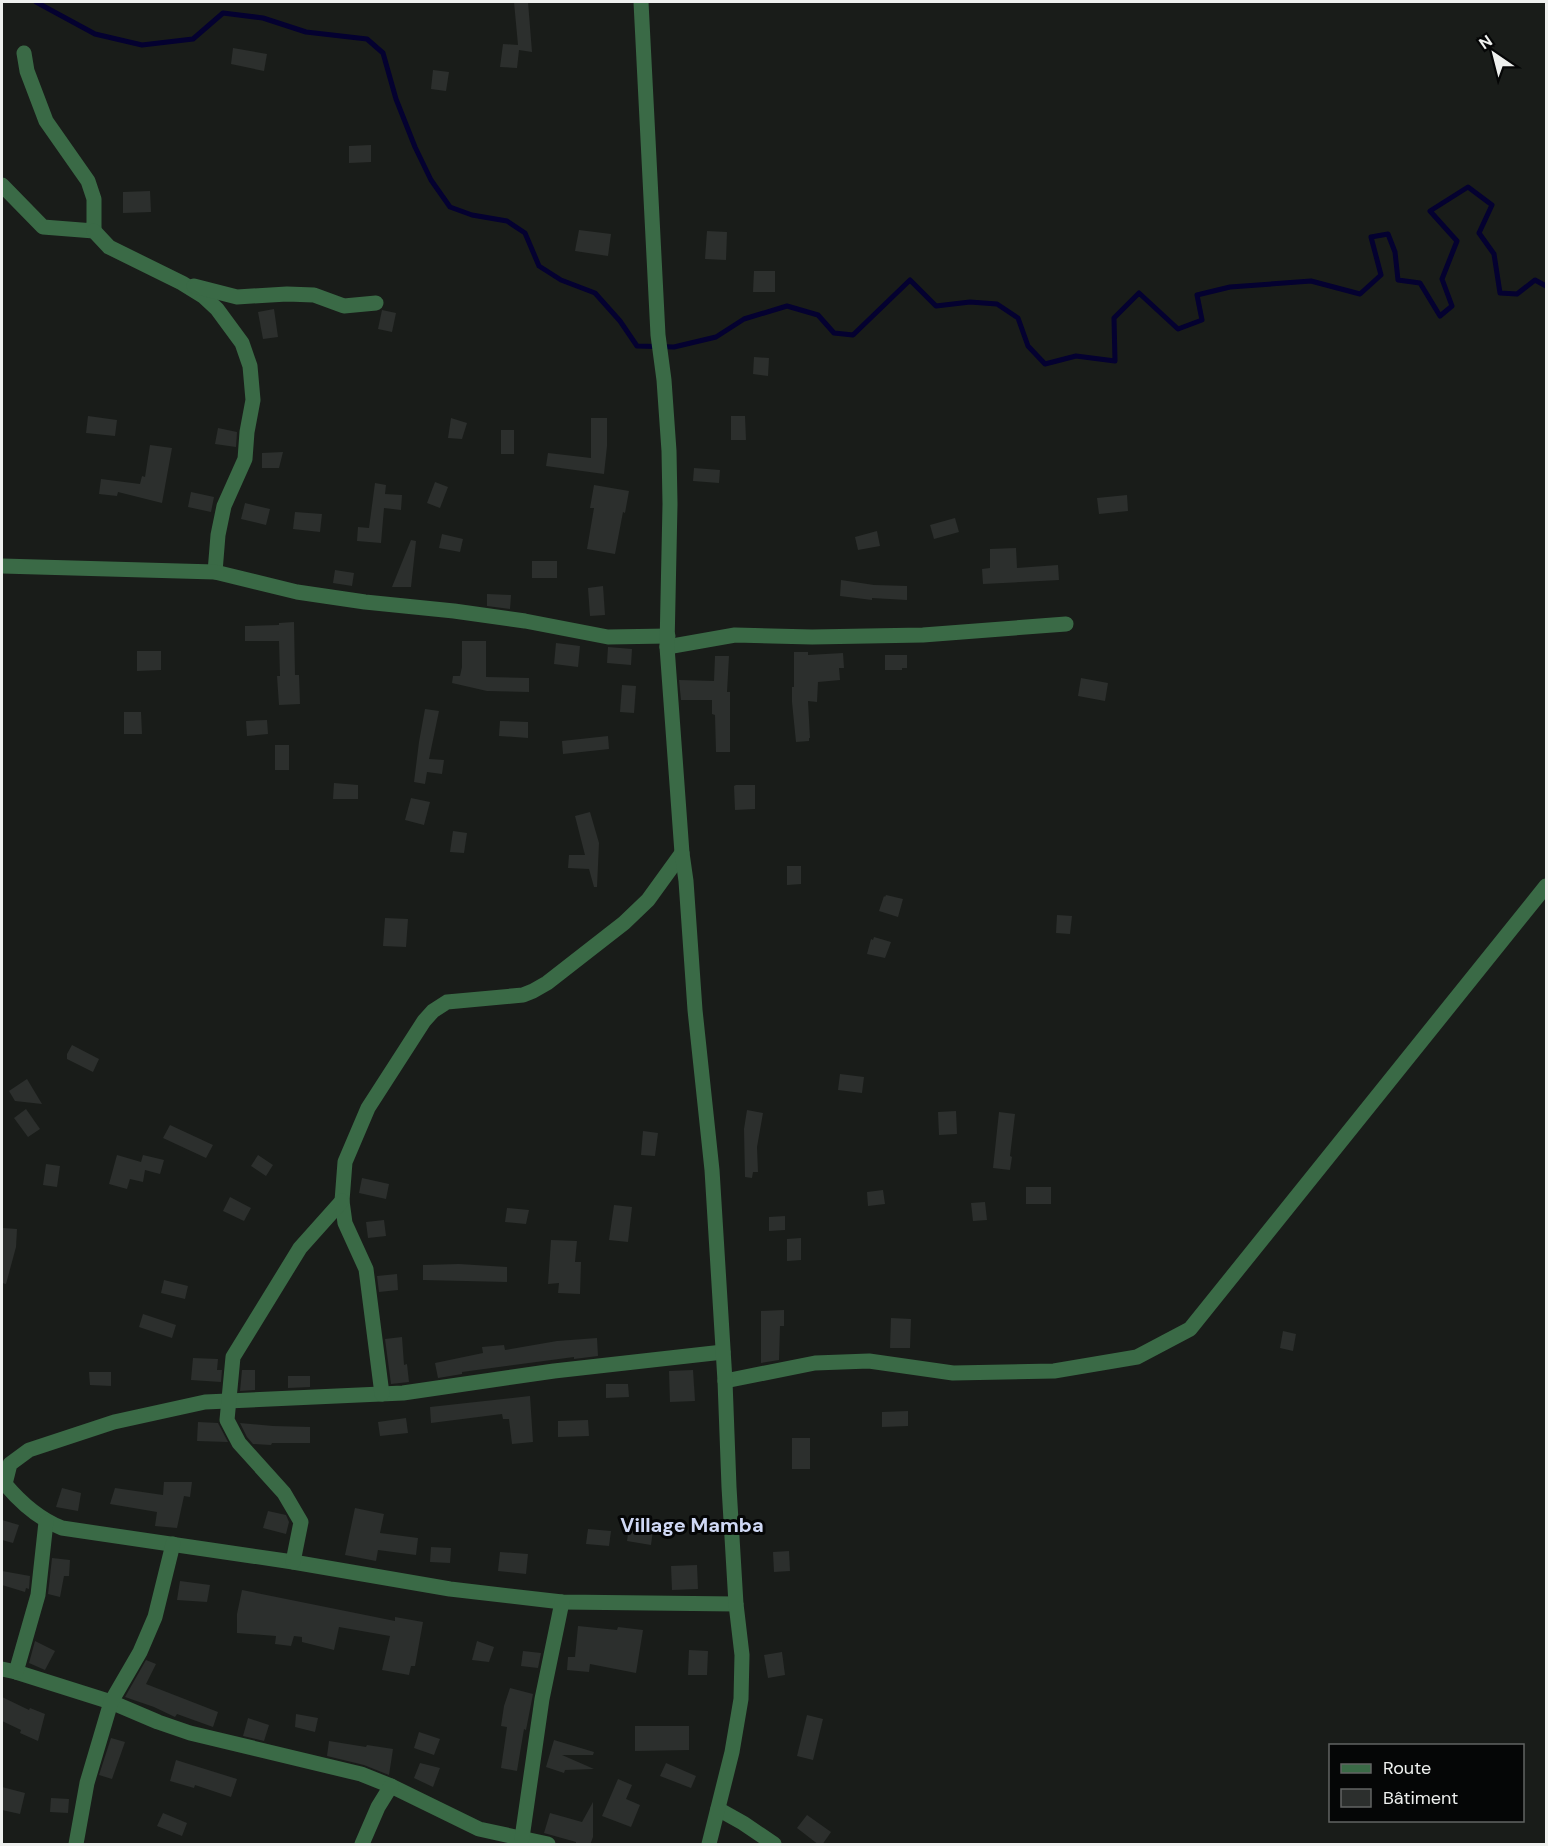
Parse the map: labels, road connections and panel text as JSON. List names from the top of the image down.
{
  "districts": ["Village Mamba"],
  "legend": ["Route", "Bâtiment"],
  "north": "top left"
}
